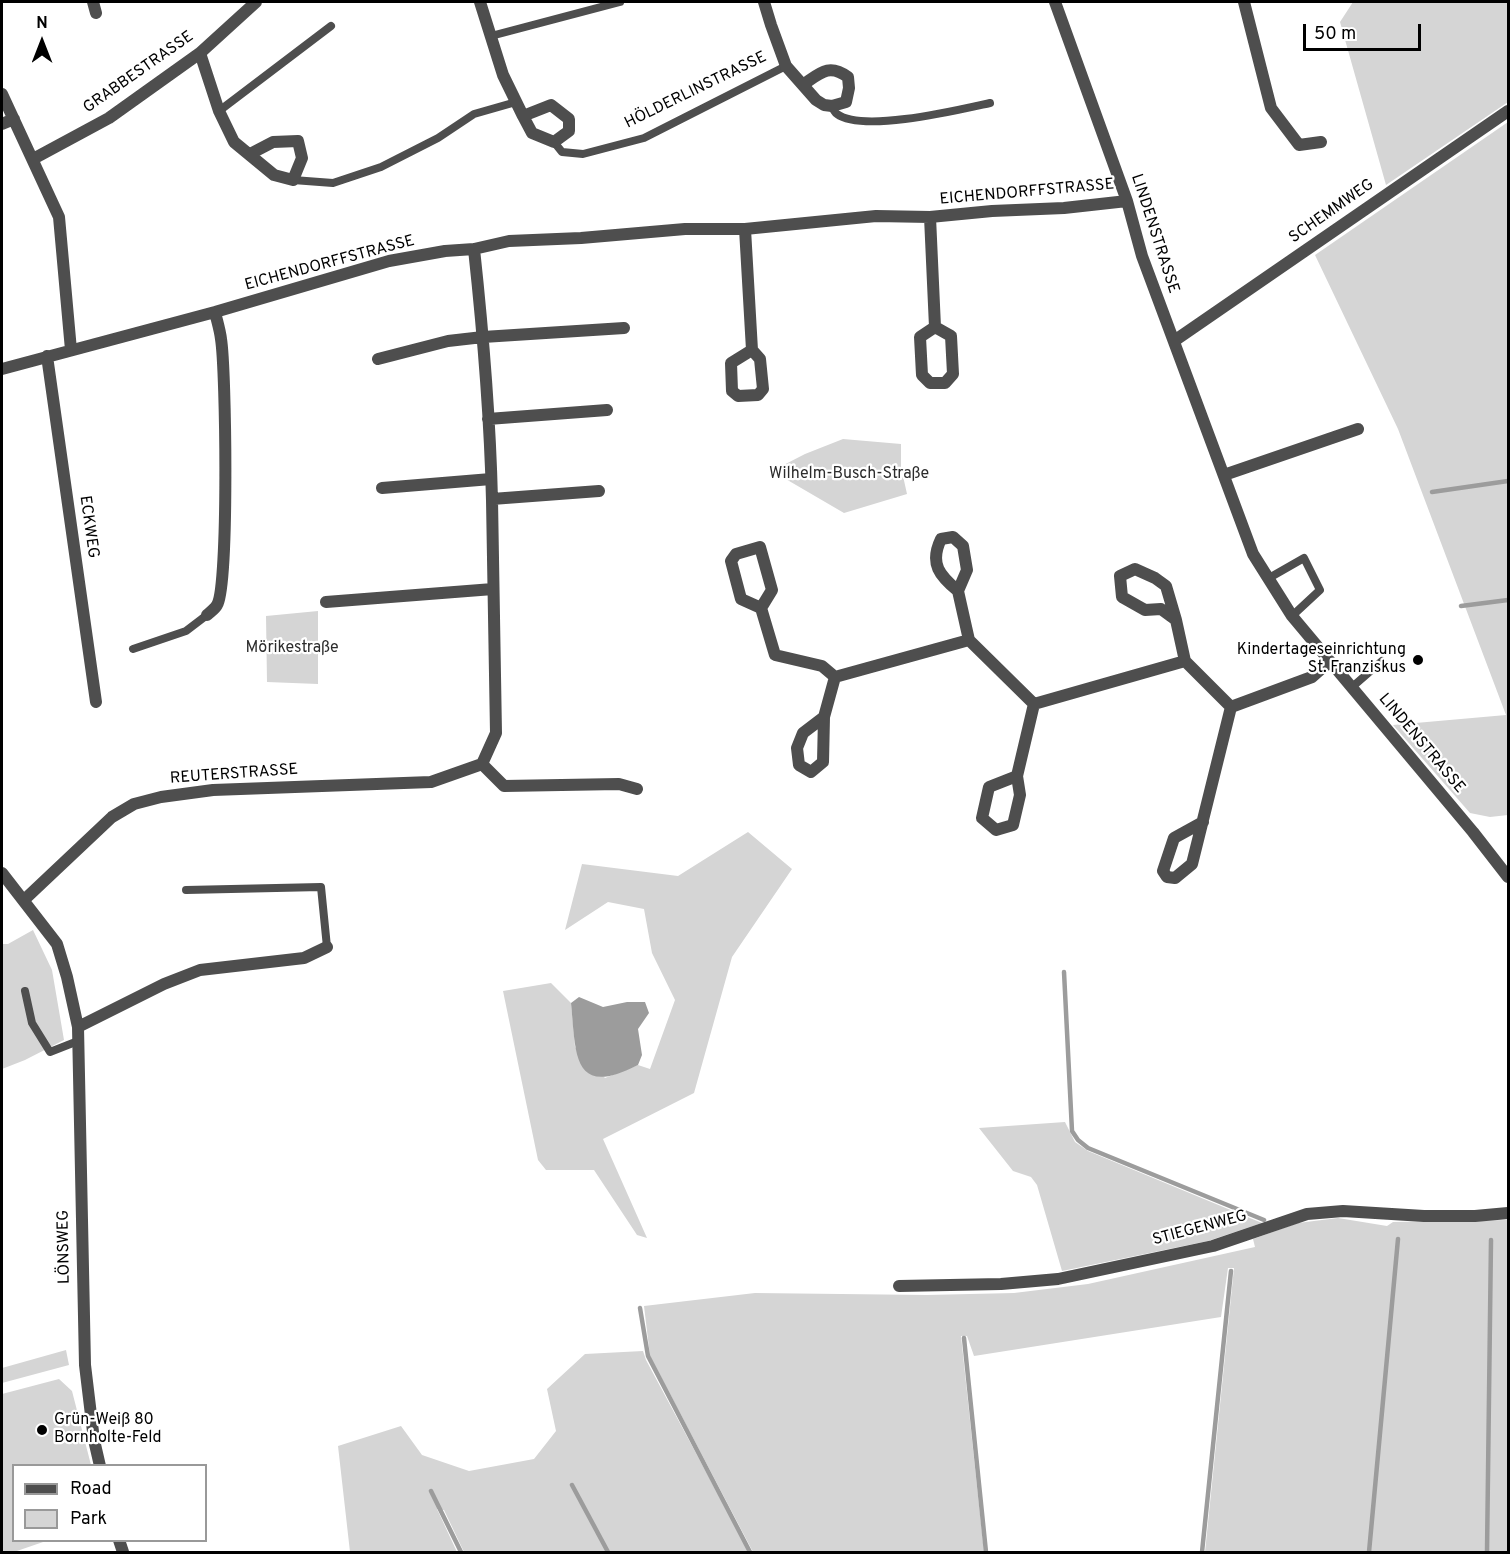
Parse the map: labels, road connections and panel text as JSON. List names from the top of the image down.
{
  "streets": {
    "street": [
      "GRABBESTRASSE",
      "HÖLDERLINSTRASSE",
      "EICHENDORFFSTRASSE",
      "SCHEMMWEG",
      "LINDENSTRASSE",
      "ECKWEG",
      "REUTERSTRASSE",
      "STIEGENWEG",
      "LÖNSWEG"
    ]
  },
  "crossings": [
    ["EICHENDORFFSTRASSE", "LINDENSTRASSE"],
    ["EICHENDORFFSTRASSE", "ECKWEG"],
    ["SCHEMMWEG", "LINDENSTRASSE"],
    ["REUTERSTRASSE", "LÖNSWEG"]
  ],
  "parks": ["Wilhelm-Busch-Straße", "Mörikestraße"],
  "places": ["Kindertageseinrichtung St. Franziskus", "Grün-Weiß 80 Bornholte-Feld"],
  "legend": ["Road", "Park"],
  "scale_bar": "50 m",
  "north": "top"
}
